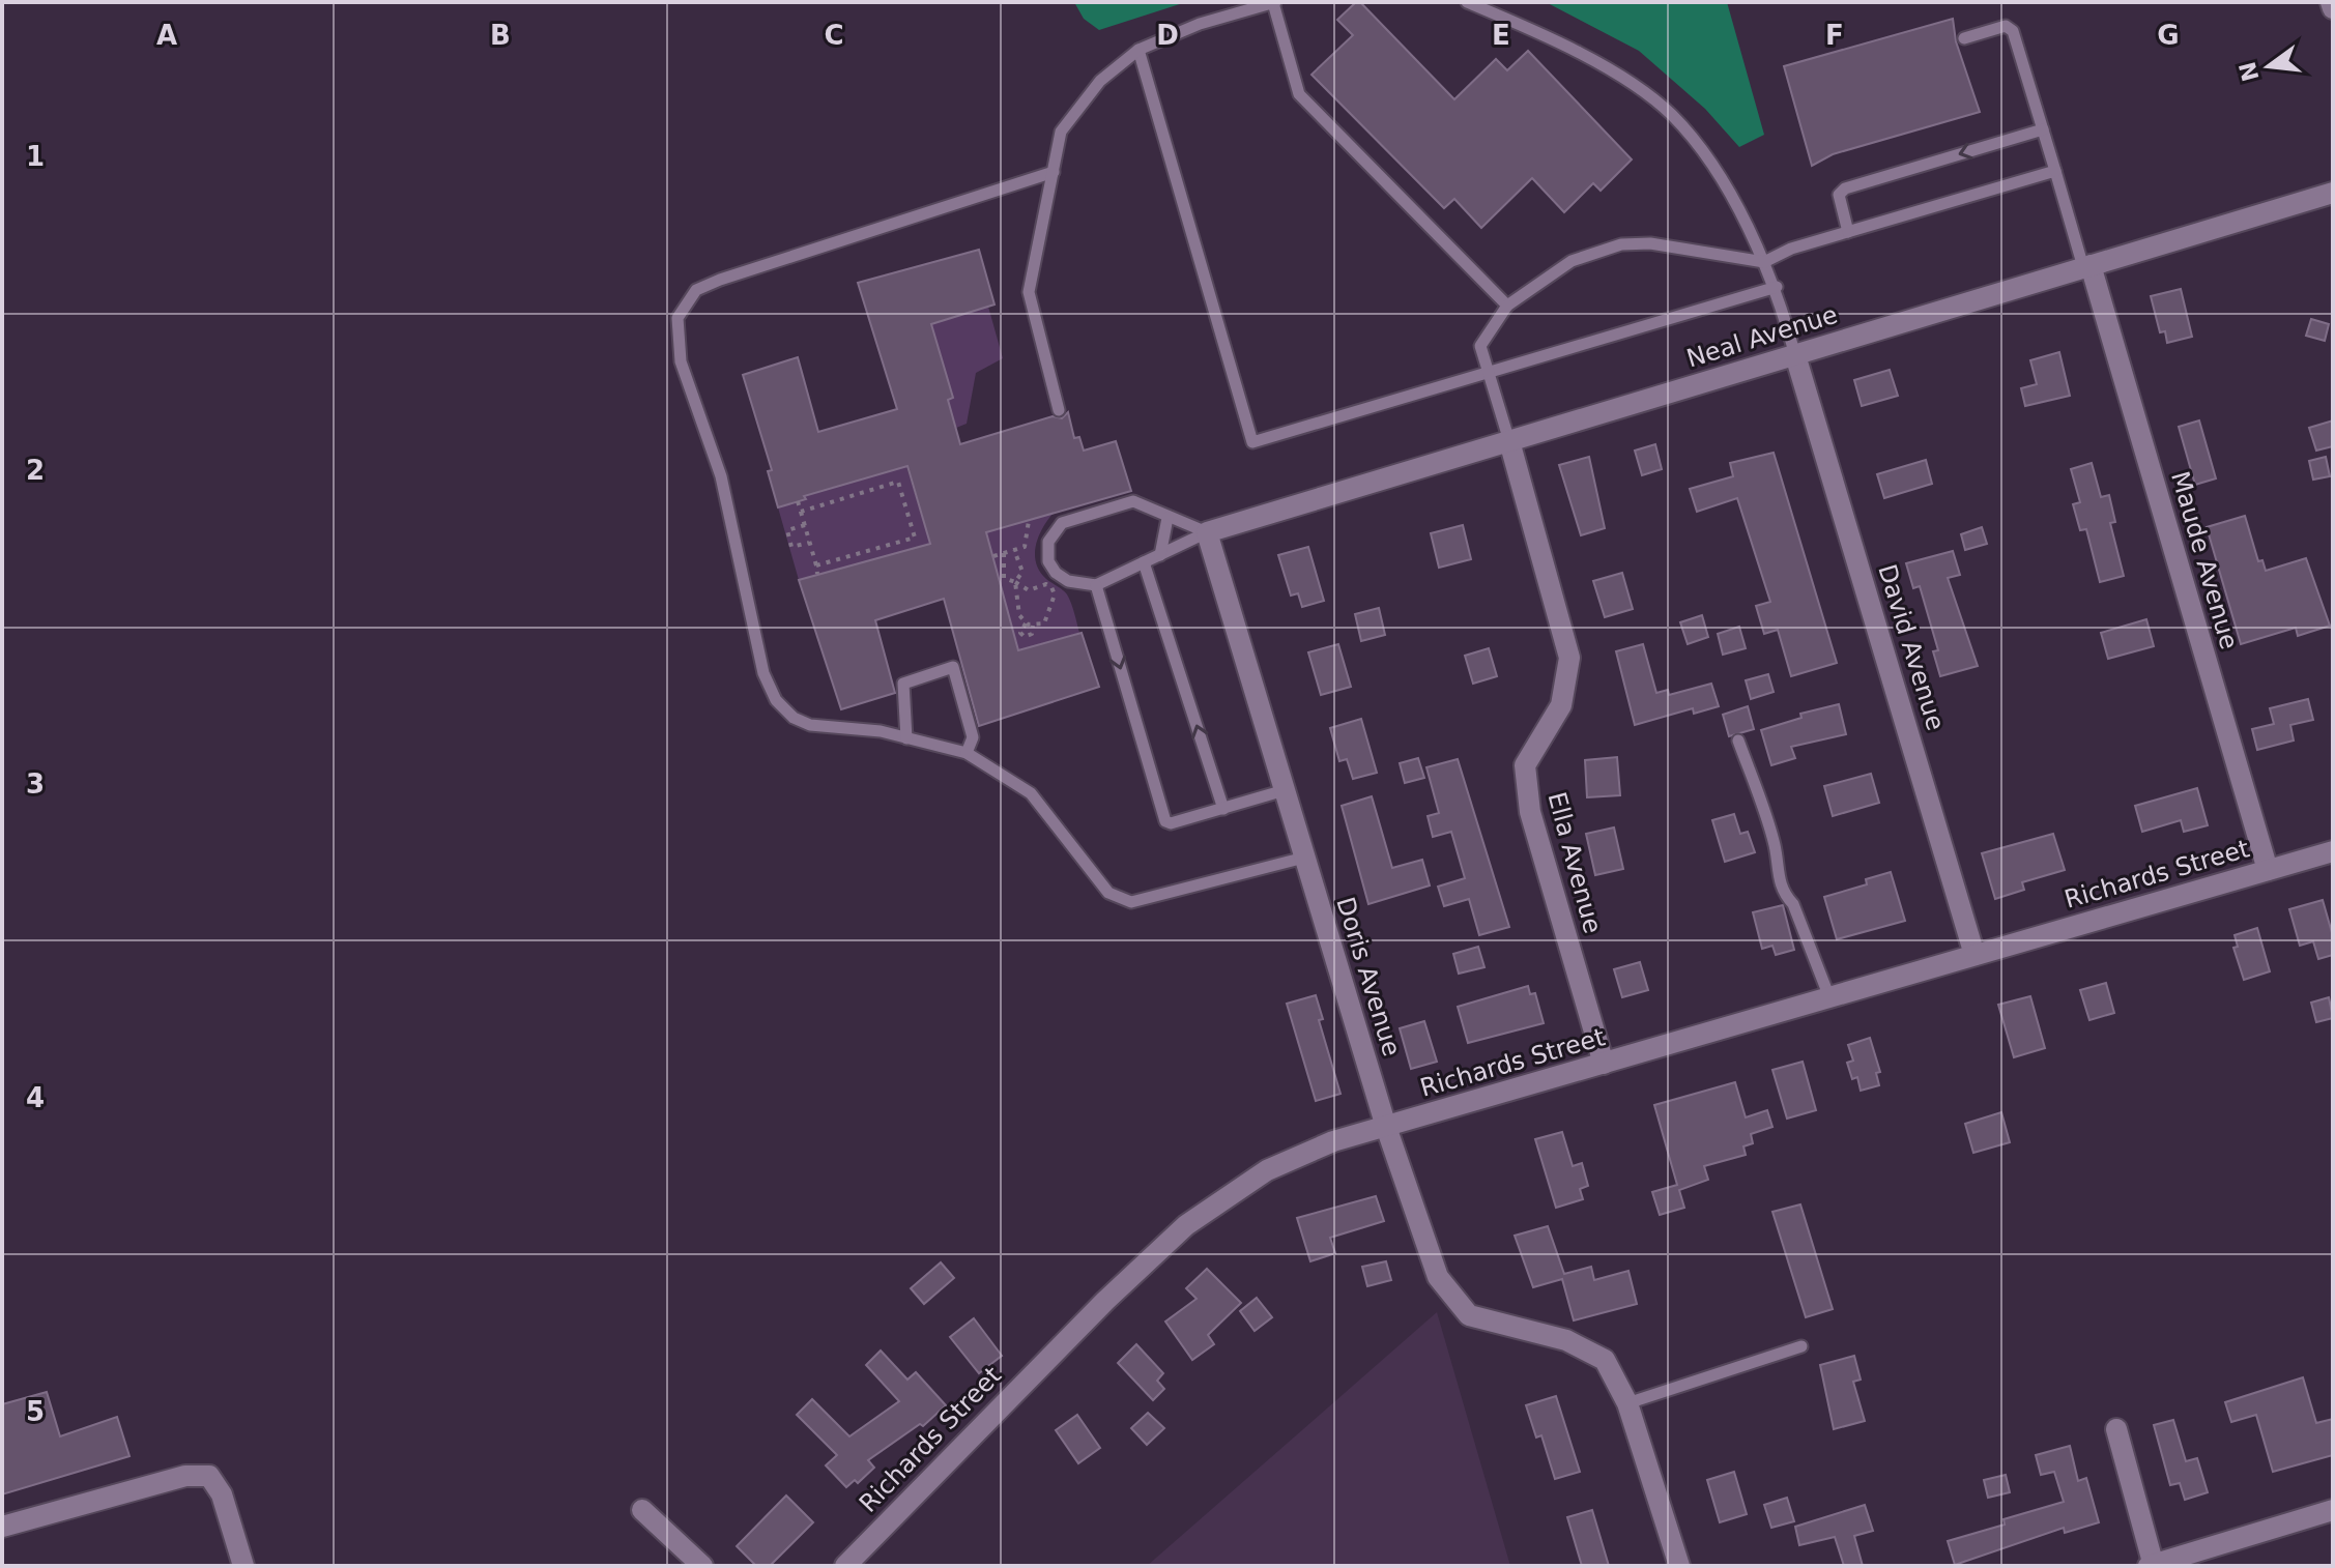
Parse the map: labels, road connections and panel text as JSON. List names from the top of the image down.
{
  "streets": {
    "street": [
      "Neal Avenue",
      "Maude Avenue",
      "David Avenue",
      "Ella Avenue",
      "Richards Street",
      "Doris Avenue"
    ]
  },
  "crossings": [
    ["Neal Avenue", "Maude Avenue"],
    ["Neal Avenue", "David Avenue"],
    ["Neal Avenue", "Ella Avenue"],
    ["Neal Avenue", "Doris Avenue"],
    ["Maude Avenue", "Richards Street"],
    ["David Avenue", "Richards Street"],
    ["Ella Avenue", "Richards Street"],
    ["Richards Street", "Doris Avenue"]
  ],
  "north": "left",
  "grid": {
    "columns": [
      "A",
      "B",
      "C",
      "D",
      "E",
      "F",
      "G"
    ],
    "rows": [
      "1",
      "2",
      "3",
      "4",
      "5"
    ]
  }
}
